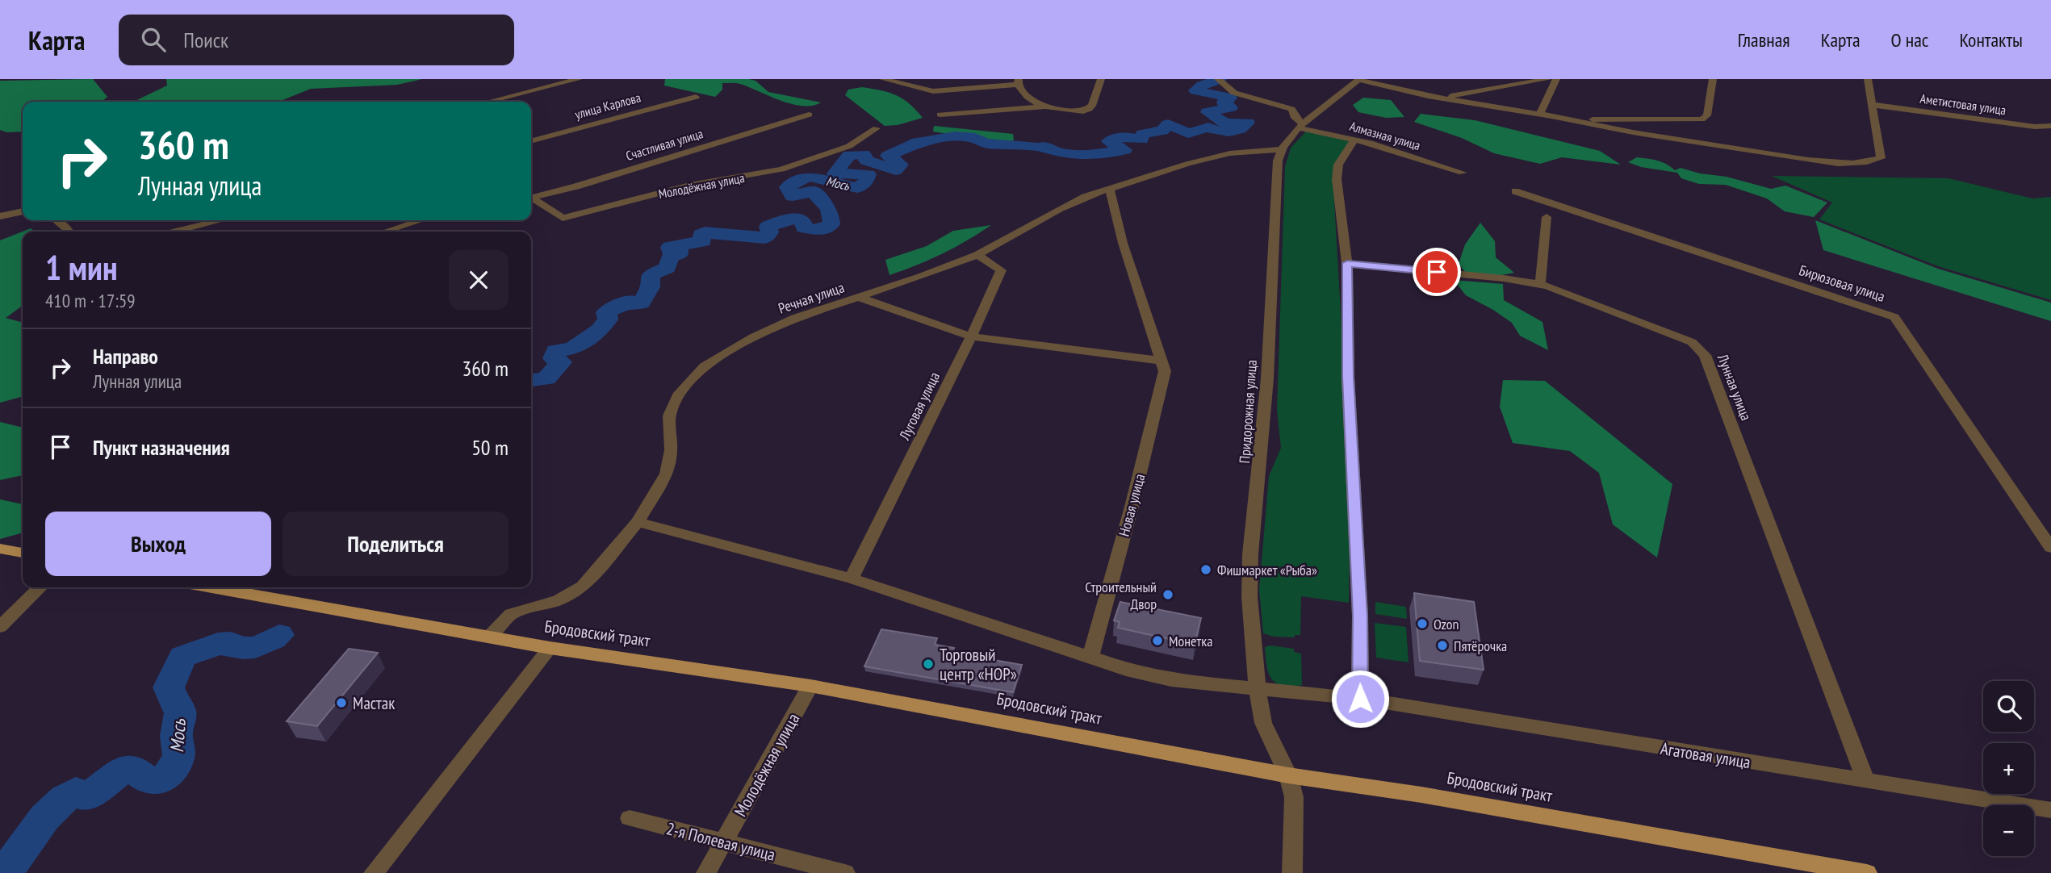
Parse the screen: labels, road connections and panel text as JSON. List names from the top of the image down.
{
  "streets": {
    "main road": ["Бродовский тракт"],
    "street": [
      "Аметистовая улица",
      "улица Карлова",
      "Алмазная улица",
      "Счастливая улица",
      "Молодёжная улица",
      "Бирюзовая улица",
      "Речная улица",
      "Лунная улица",
      "Луговая улица",
      "Придорожная улица",
      "Новая улица",
      "Агатовая улица",
      "2-я Полевая улица"
    ]
  },
  "crossings": [
    ["Алмазная улица", "Придорожная улица"],
    ["Молодёжная улица", "Бродовский тракт"],
    ["Молодёжная улица", "2-я Полевая улица"],
    ["Речная улица", "Луговая улица"],
    ["Речная улица", "Придорожная улица"],
    ["Речная улица", "Новая улица"],
    ["Речная улица", "Бродовский тракт"],
    ["Лунная улица", "Агатовая улица"],
    ["Придорожная улица", "Бродовский тракт"],
    ["Придорожная улица", "Агатовая улица"]
  ],
  "water": ["Мось"],
  "places": [
    "Фишмаркет «Рыба»",
    "Строительный Двор",
    "Ozon",
    "Монетка",
    "Пятёрочка",
    "Торговый центр «НОР»",
    "Мастак"
  ],
  "page": {
    "header": "Карта",
    "search": "Поиск",
    "nav": [
      "Главная",
      "Карта",
      "О нас",
      "Контакты"
    ],
    "turn": ["360 m", "Лунная улица"],
    "heading": ["1 мин", "410 m · 17:59"],
    "list": [
      {
        "name": "Направо",
        "note": "Лунная улица",
        "value": "360 m"
      },
      {
        "name": "Пункт назначения",
        "value": "50 m"
      }
    ],
    "buttons": ["Выход", "Поделиться"],
    "map_buttons": ["+", "−"]
  }
}
